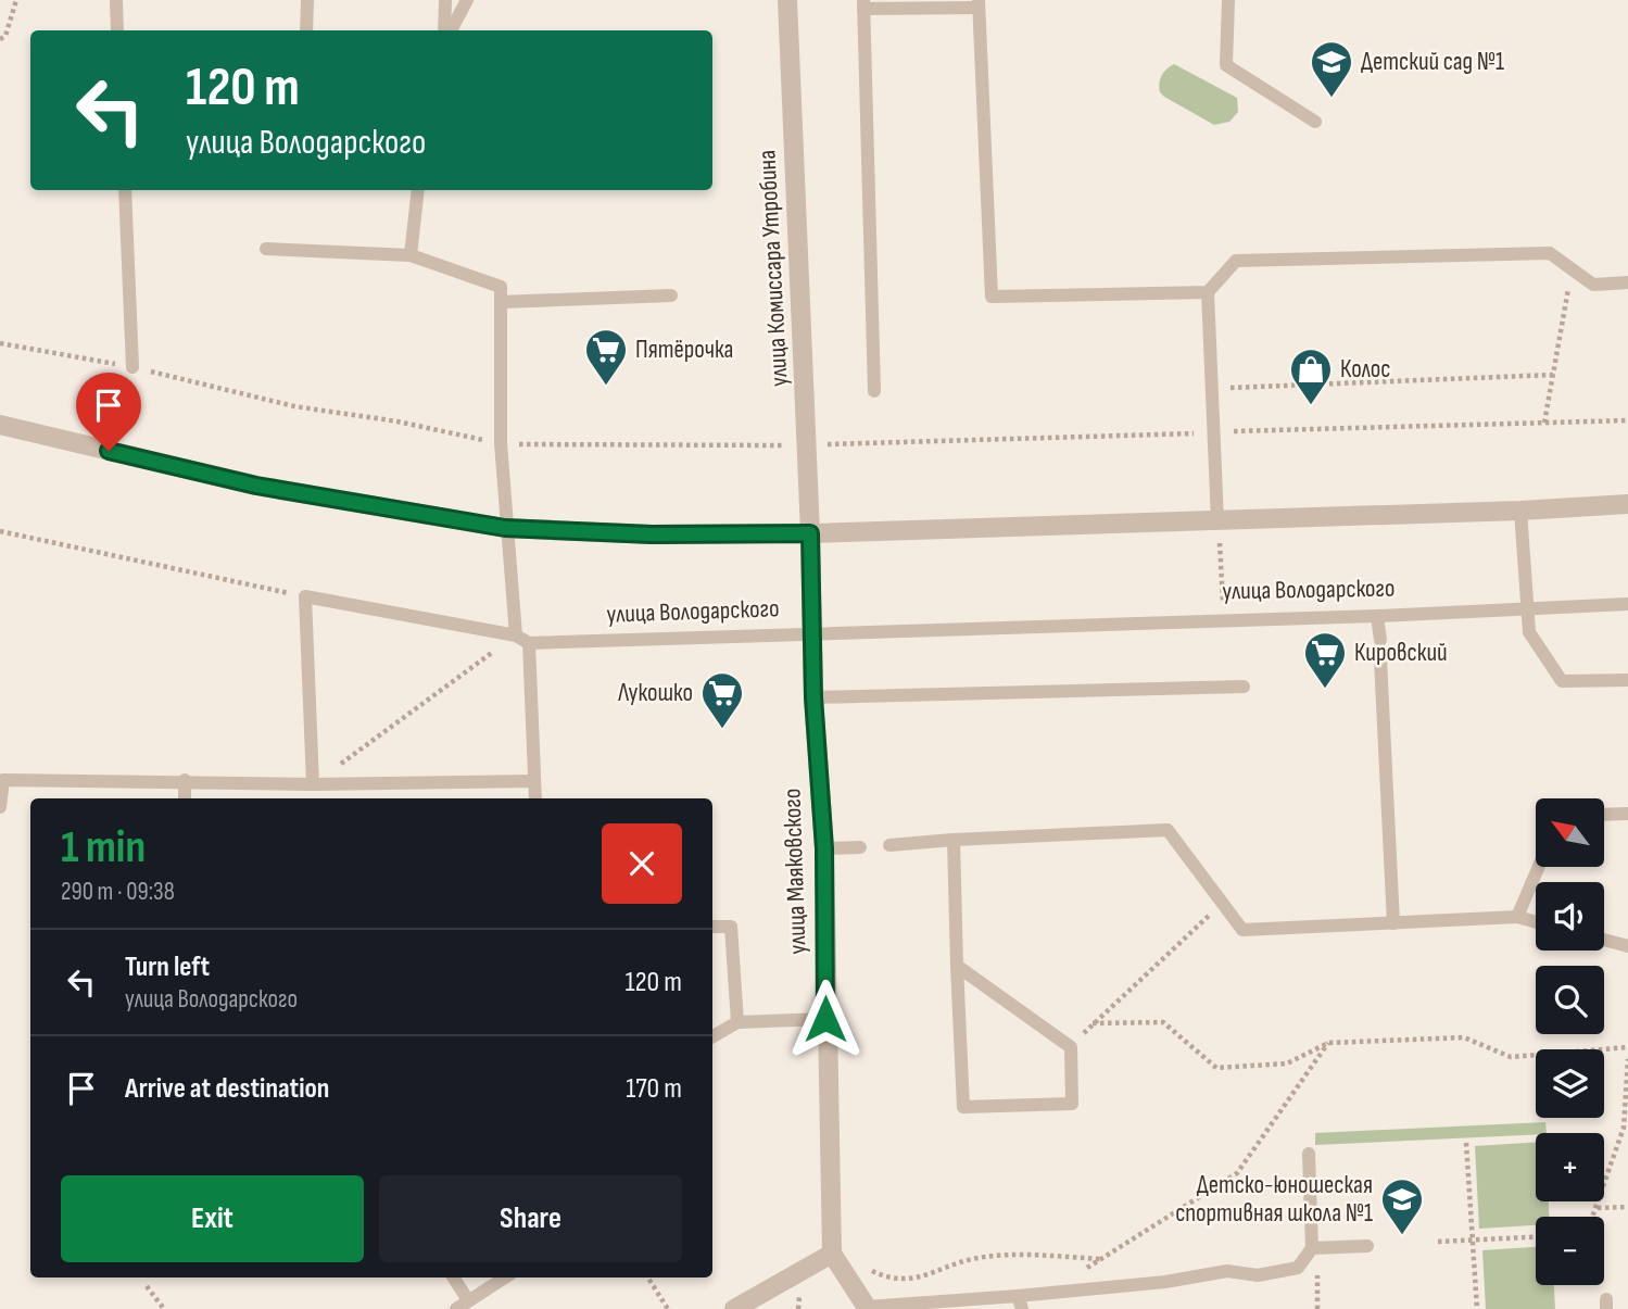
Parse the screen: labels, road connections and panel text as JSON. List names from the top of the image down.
{
  "streets": {
    "street": ["улица Комиссара Утробина", "улица Маяковского"],
    "lane": ["улица Володарского"]
  },
  "crossings": [
    ["улица Комиссара Утробина", "улица Маяковского"],
    ["улица Володарского", "улица Маяковского"]
  ],
  "places": {
    "school or university": ["Детский сад №1", "Детско-юношеская спортивная школа №1"],
    "supermarket": ["Пятёрочка", "Кировский", "Лукошко"],
    "shop": ["Колос"]
  },
  "north": "top left",
  "page": {
    "turn": ["120 m", "улица Володарского"],
    "map_buttons": ["+", "−"],
    "heading": ["1 min", "290 m · 09:38"],
    "list": [
      {
        "name": "Turn left",
        "note": "улица Володарского",
        "value": "120 m"
      },
      {
        "name": "Arrive at destination",
        "value": "170 m"
      }
    ],
    "buttons": ["Exit", "Share"]
  }
}
